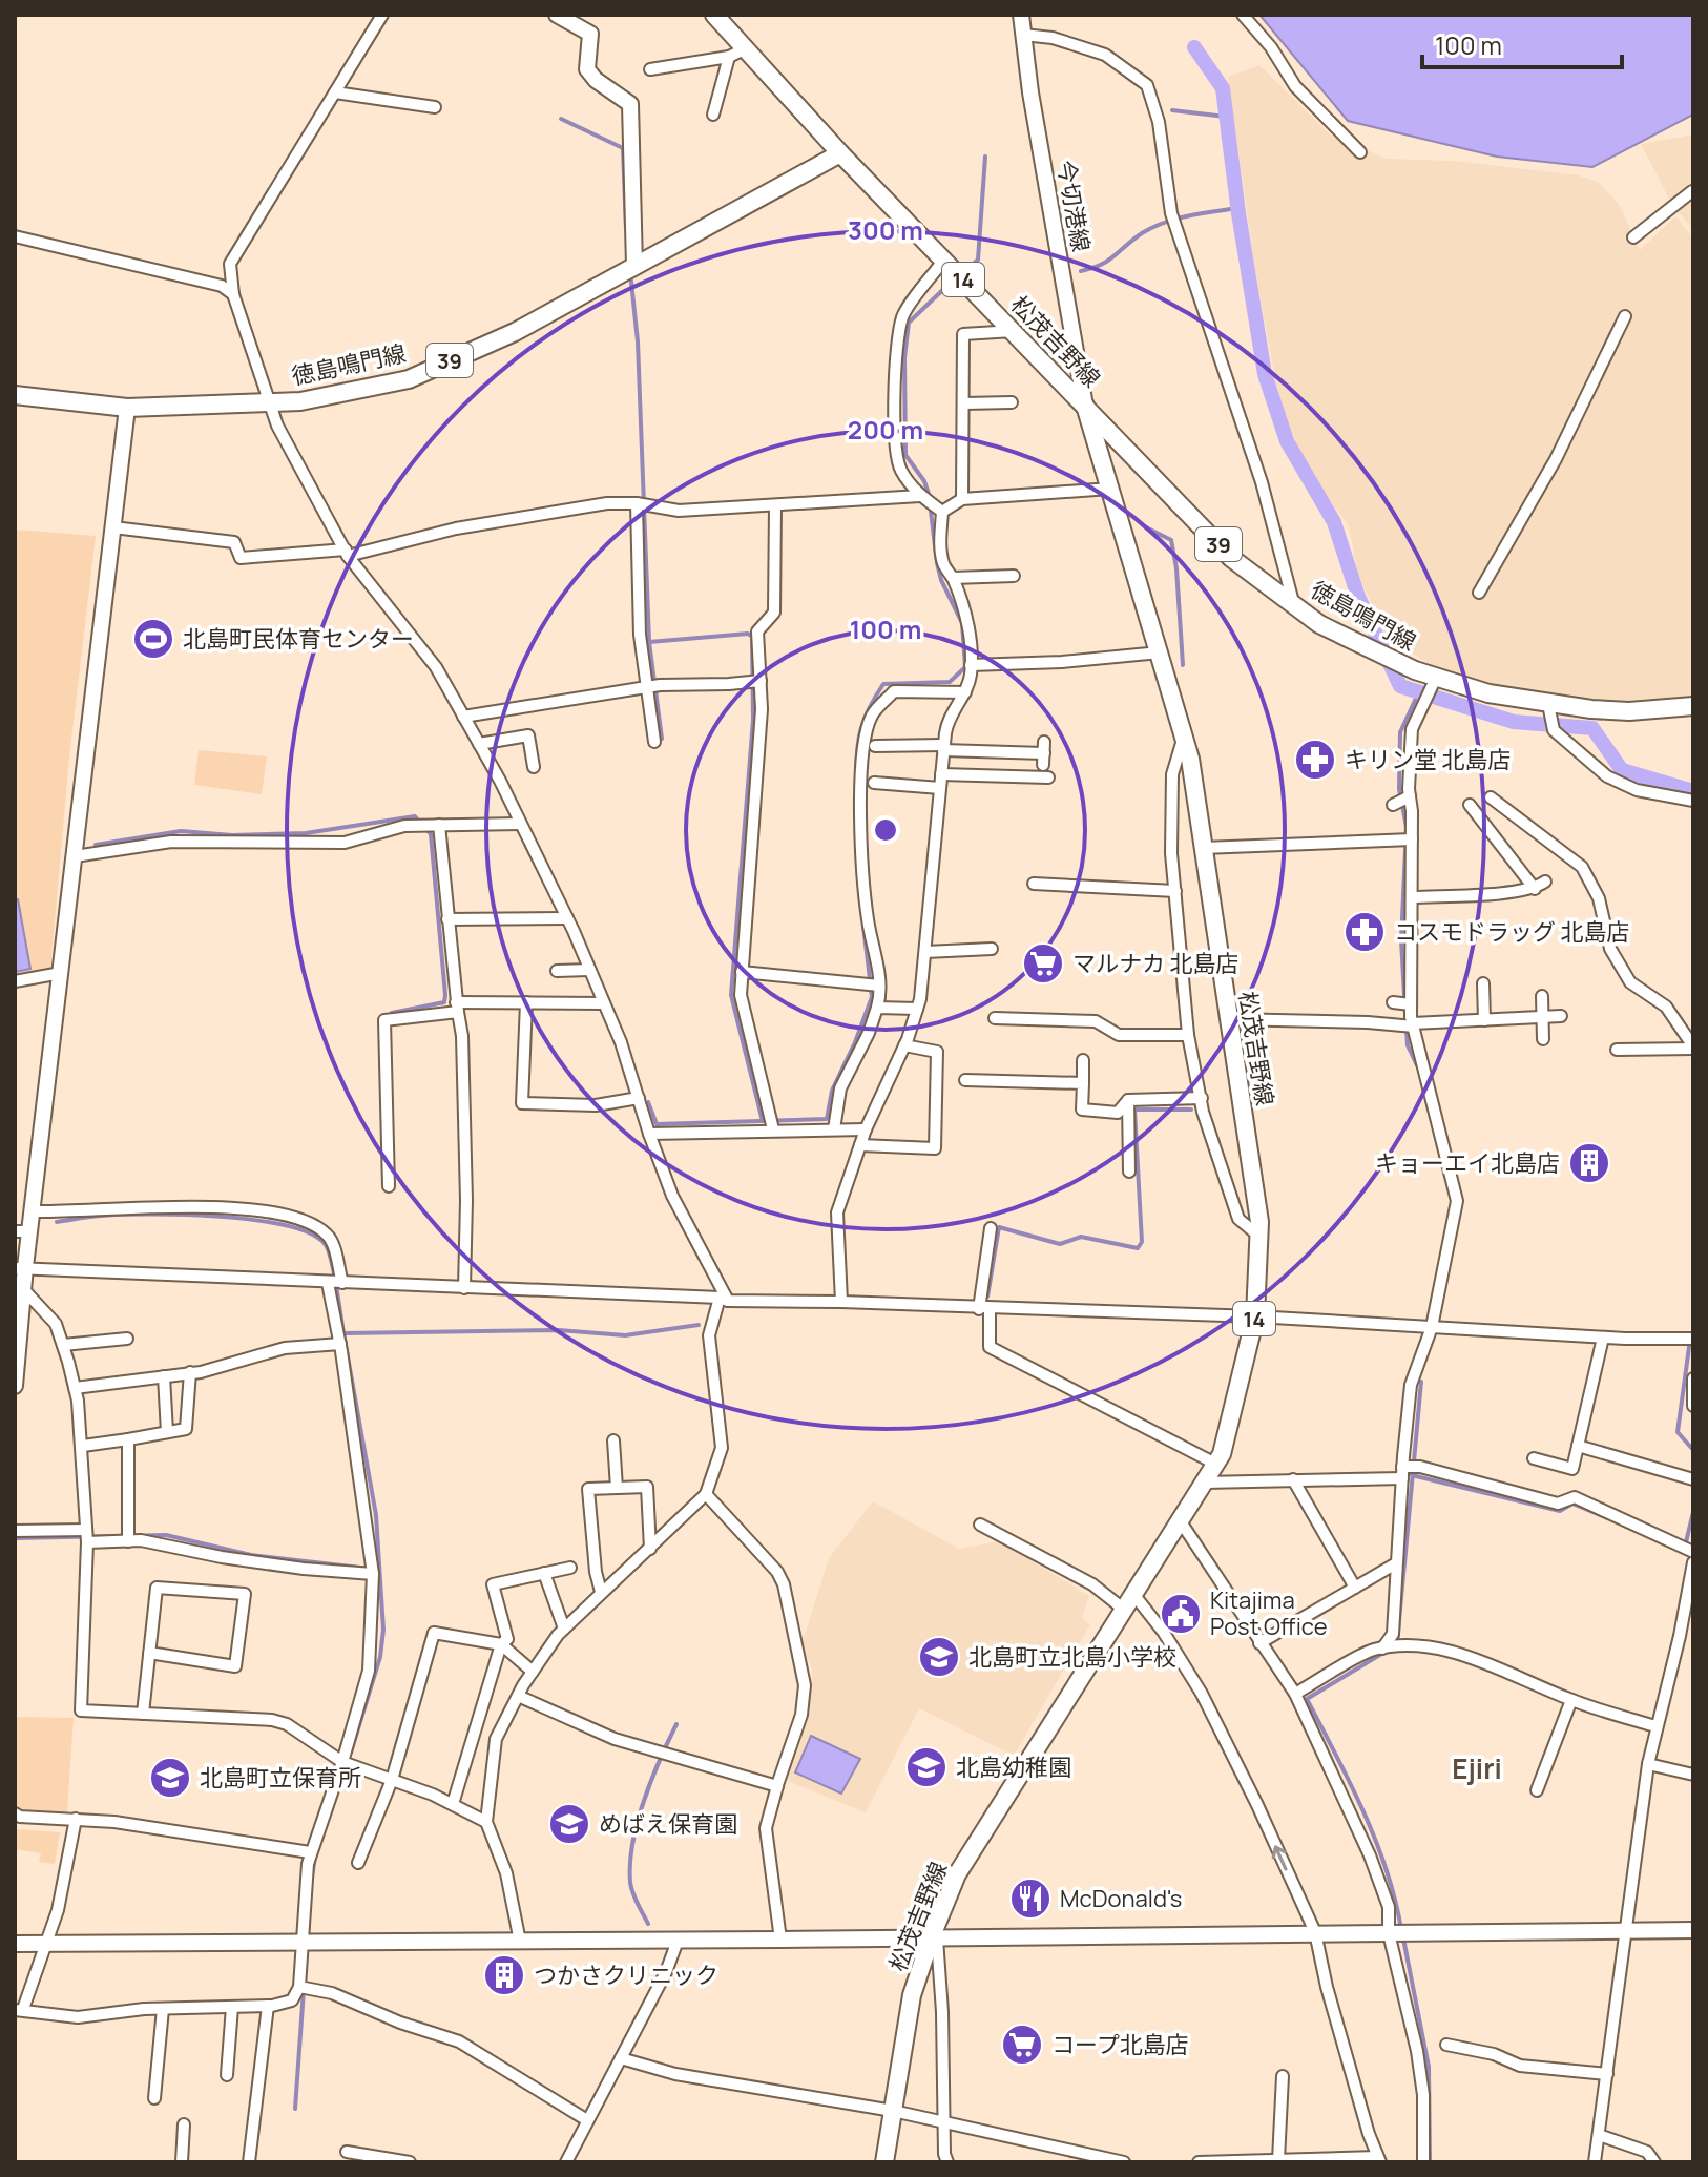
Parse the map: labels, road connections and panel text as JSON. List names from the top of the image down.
{
  "streets": {
    "main road": [
      "14",
      "松茂吉野線",
      "39",
      "徳島鳴門線"
    ],
    "street": ["今切港線"]
  },
  "crossings": [
    ["今切港線", "松茂吉野線"],
    ["今切港線", "徳島鳴門線"],
    ["松茂吉野線", "徳島鳴門線"]
  ],
  "districts": ["Ejiri"],
  "places": {
    "sports": ["北島町民体育センター"],
    "pharmacy": ["キリン堂 北島店", "コスモドラッグ 北島店"],
    "supermarket": ["マルナカ 北島店", "コープ北島店"],
    "building": ["キョーエイ北島店", "つかさクリニック"],
    "public building": ["Kitajima Post Office"],
    "school or university": [
      "北島町立北島小学校",
      "北島幼稚園",
      "北島町立保育所",
      "めばえ保育園"
    ],
    "restaurant": ["McDonald's"]
  },
  "scale_bar": "100 m",
  "rings": ["300 m", "200 m", "100 m"]
}
